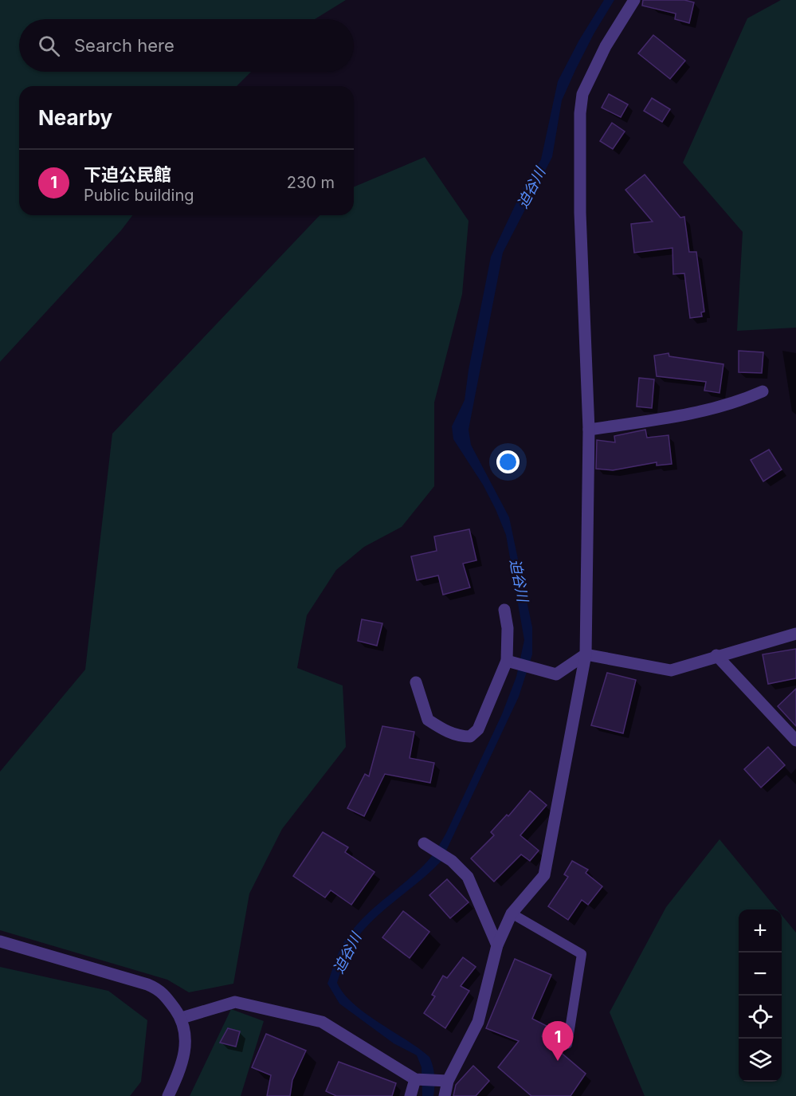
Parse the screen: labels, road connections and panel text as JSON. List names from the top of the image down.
{
  "water": ["迫谷川"],
  "page": {
    "search": "Search here",
    "heading": "Nearby",
    "list": [
      {
        "mark": "1",
        "name": "下迫公民館",
        "note": "Public building",
        "value": "230 m"
      }
    ],
    "map_buttons": ["+", "−"],
    "pins": "1"
  }
}
